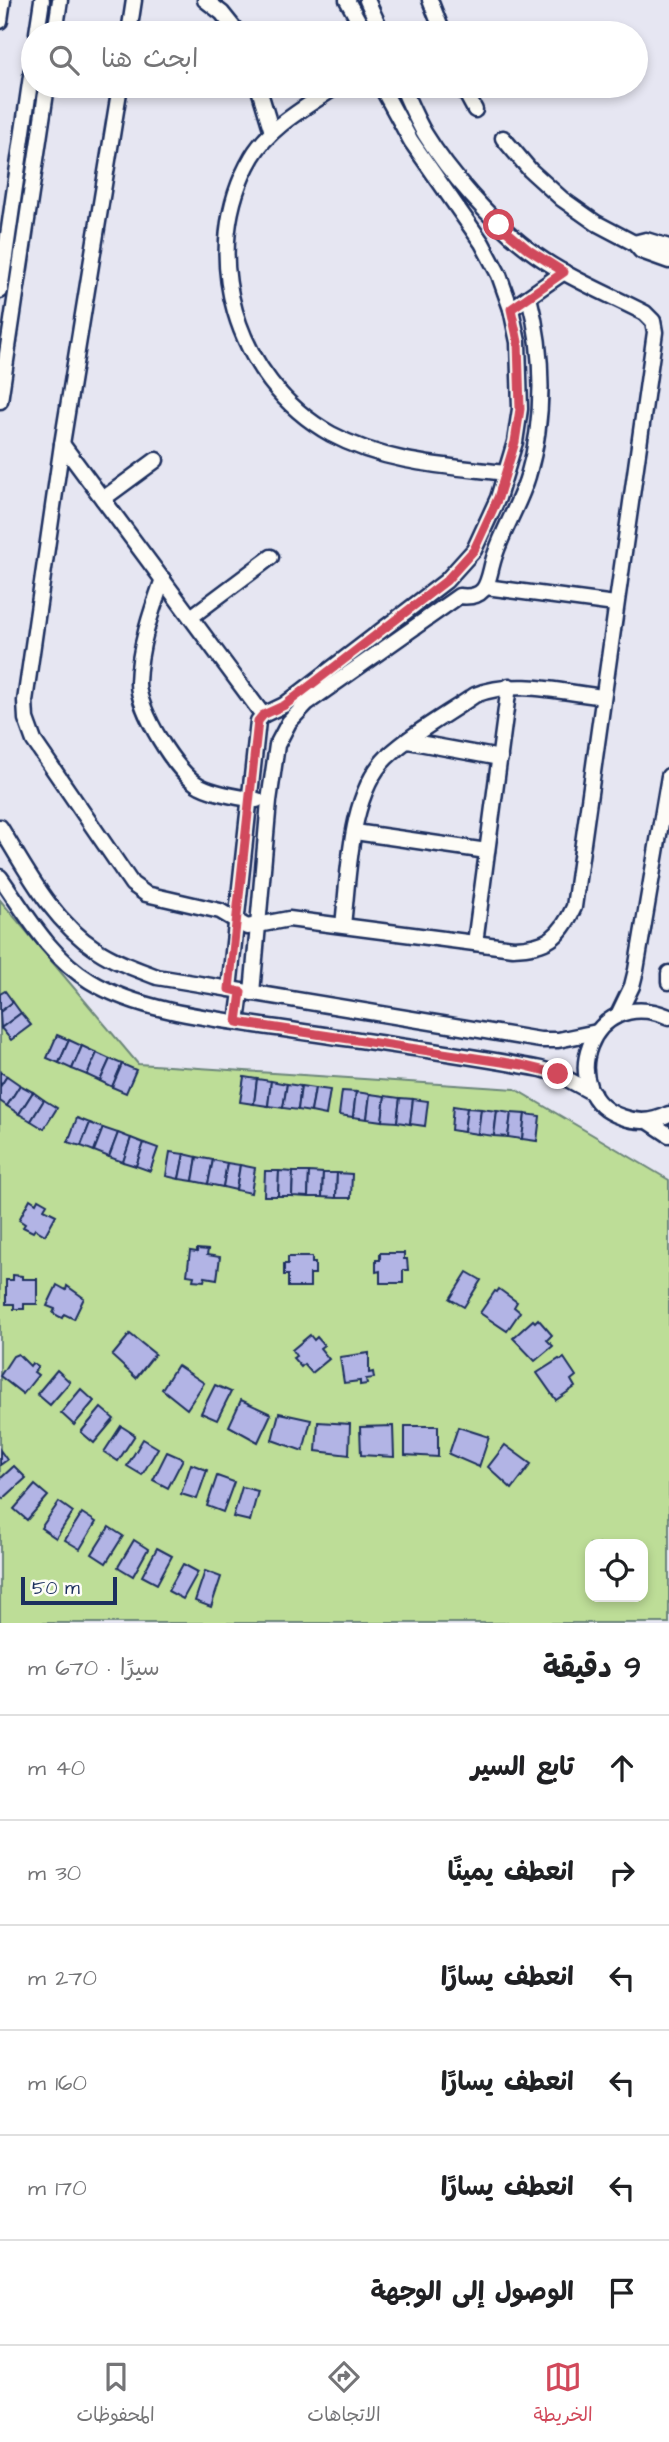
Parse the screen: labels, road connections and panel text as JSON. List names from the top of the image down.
{
  "scale_bar": "50 m",
  "page": {
    "search": "ابحث هنا",
    "scale": "50 m",
    "heading": ["9 دقيقة", "سيرًا · 670 m"],
    "list": [
      ["تابع السير", "40 m"],
      ["انعطف يمينًا", "30 m"],
      ["انعطف يسارًا", "270 m"],
      ["انعطف يسارًا", "160 m"],
      ["انعطف يسارًا", "170 m"],
      "الوصول إلى الوجهة"
    ],
    "nav": ["الخريطة", "الاتجاهات", "المحفوظات"]
  }
}
